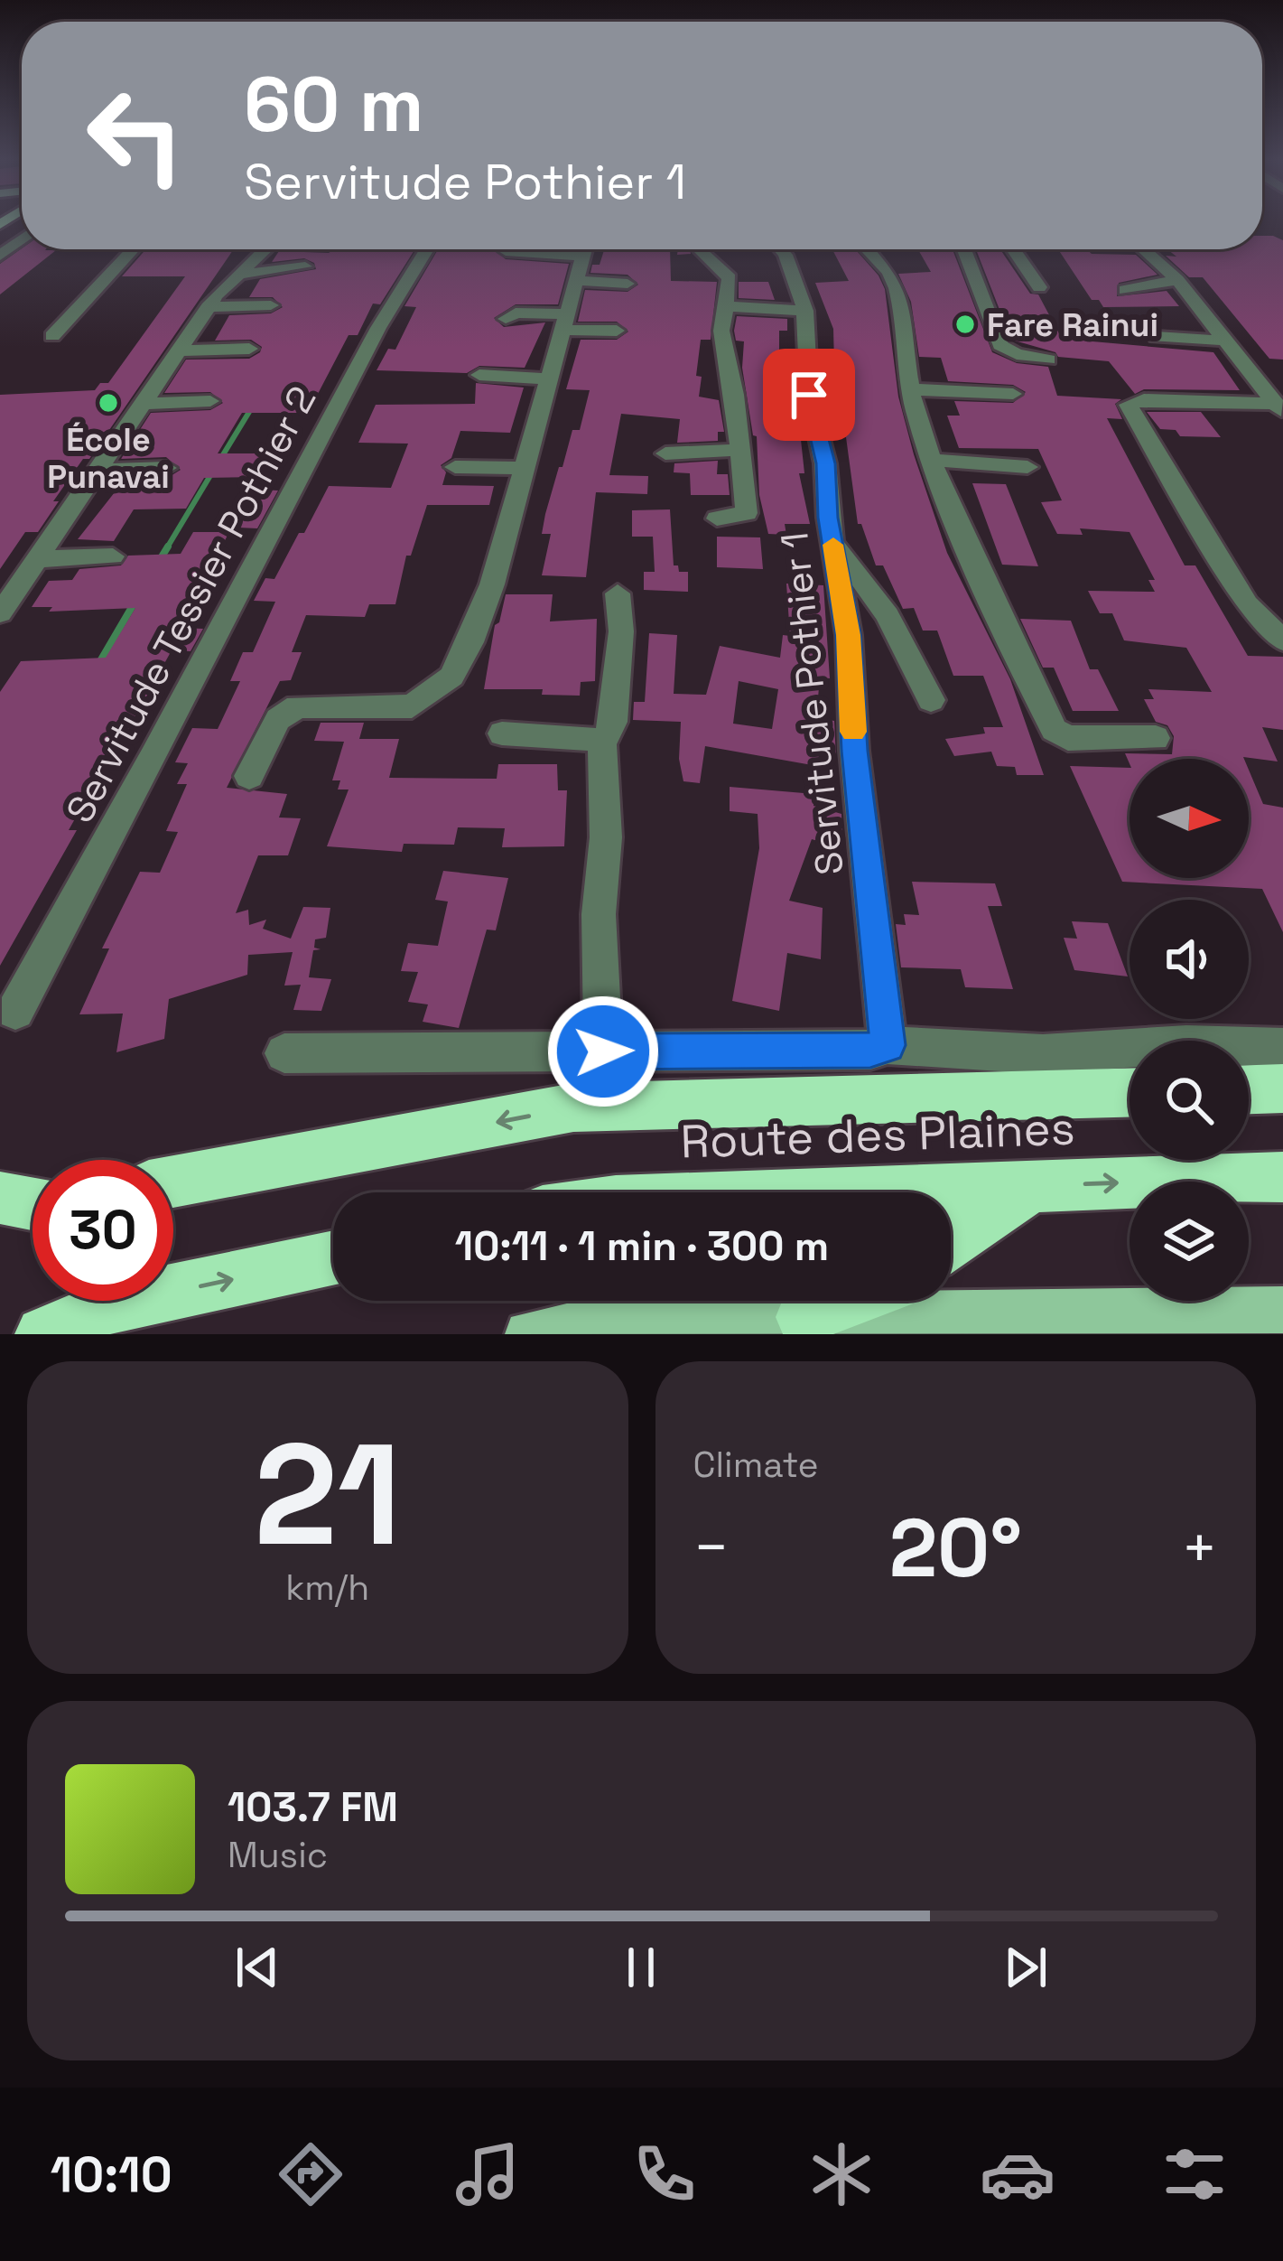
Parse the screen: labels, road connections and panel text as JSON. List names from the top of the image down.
{
  "streets": {
    "highway": ["Route des Plaines"],
    "street": ["Servitude Tessier Pothier 2", "Servitude Pothier 1"]
  },
  "places": ["Fare Rainui", "École Punavai"],
  "north": "right",
  "page": {
    "turn": ["60 m", "Servitude Pothier 1"],
    "limit": "30",
    "trip": "10:11 · 1 min · 300 m",
    "tile": [
      ["21", "km/h"],
      "Climate"
    ],
    "heat": ["−", "20°", "+"],
    "song": ["103.7 FM", "Music"],
    "tabs": "10:10"
  }
}
